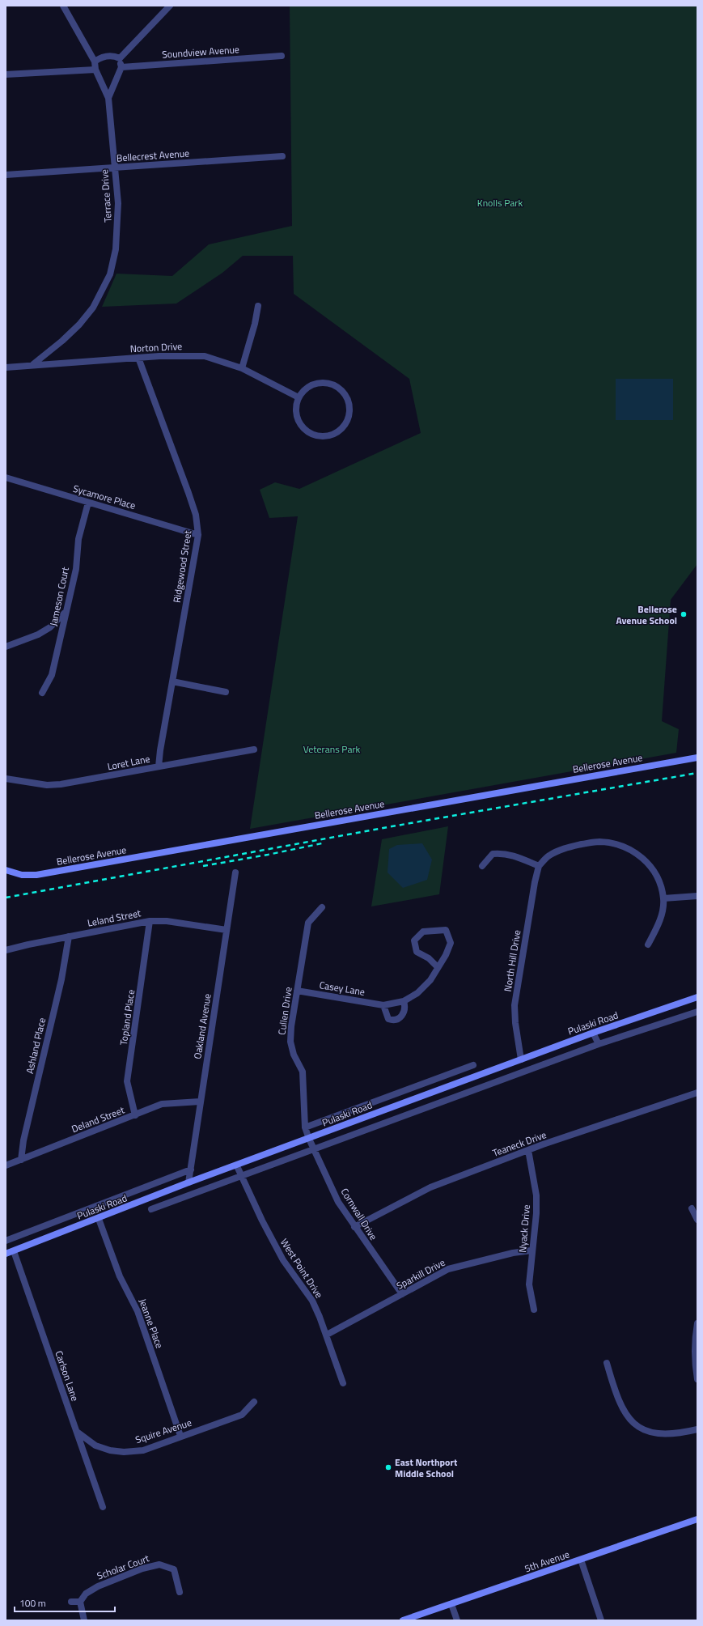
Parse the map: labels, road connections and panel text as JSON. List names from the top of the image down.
{
  "streets": {
    "street": [
      "Soundview Avenue",
      "Bellecrest Avenue",
      "Terrace Drive",
      "Norton Drive",
      "Sycamore Place",
      "Ridgewood Street",
      "Jameson Court",
      "Loret Lane",
      "Bellerose Avenue",
      "Leland Street",
      "North Hill Drive",
      "Casey Lane",
      "Cullen Drive",
      "Topland Place",
      "Pulaski Road",
      "Oakland Avenue",
      "Ashland Place",
      "Deland Street",
      "Teaneck Drive",
      "Cornwall Drive",
      "Nyack Drive",
      "West Point Drive",
      "Sparkill Drive",
      "Jeanne Place",
      "Carlson Lane",
      "Squire Avenue",
      "5th Avenue",
      "Scholar Court"
    ]
  },
  "crossings": [
    ["Bellecrest Avenue", "Terrace Drive"],
    ["Terrace Drive", "Norton Drive"],
    ["Norton Drive", "Ridgewood Street"],
    ["Sycamore Place", "Ridgewood Street"],
    ["Sycamore Place", "Jameson Court"],
    ["Ridgewood Street", "Loret Lane"],
    ["Leland Street", "Topland Place"],
    ["Leland Street", "Oakland Avenue"],
    ["Leland Street", "Ashland Place"],
    ["North Hill Drive", "Pulaski Road"],
    ["Casey Lane", "Cullen Drive"],
    ["Cullen Drive", "Pulaski Road"],
    ["Cullen Drive", "Cornwall Drive"],
    ["Topland Place", "Deland Street"],
    ["Pulaski Road", "Oakland Avenue"],
    ["Pulaski Road", "Cornwall Drive"],
    ["Pulaski Road", "West Point Drive"],
    ["Pulaski Road", "Jeanne Place"],
    ["Pulaski Road", "Carlson Lane"],
    ["Oakland Avenue", "Deland Street"],
    ["Ashland Place", "Deland Street"],
    ["Teaneck Drive", "Cornwall Drive"],
    ["Teaneck Drive", "Nyack Drive"],
    ["Cornwall Drive", "Sparkill Drive"],
    ["Nyack Drive", "Sparkill Drive"],
    ["West Point Drive", "Sparkill Drive"],
    ["Jeanne Place", "Squire Avenue"],
    ["Carlson Lane", "Squire Avenue"]
  ],
  "parks": ["Knolls Park", "Veterans Park"],
  "places": ["Bellerose Avenue School", "East Northport Middle School"],
  "scale_bar": "100 m"
}
